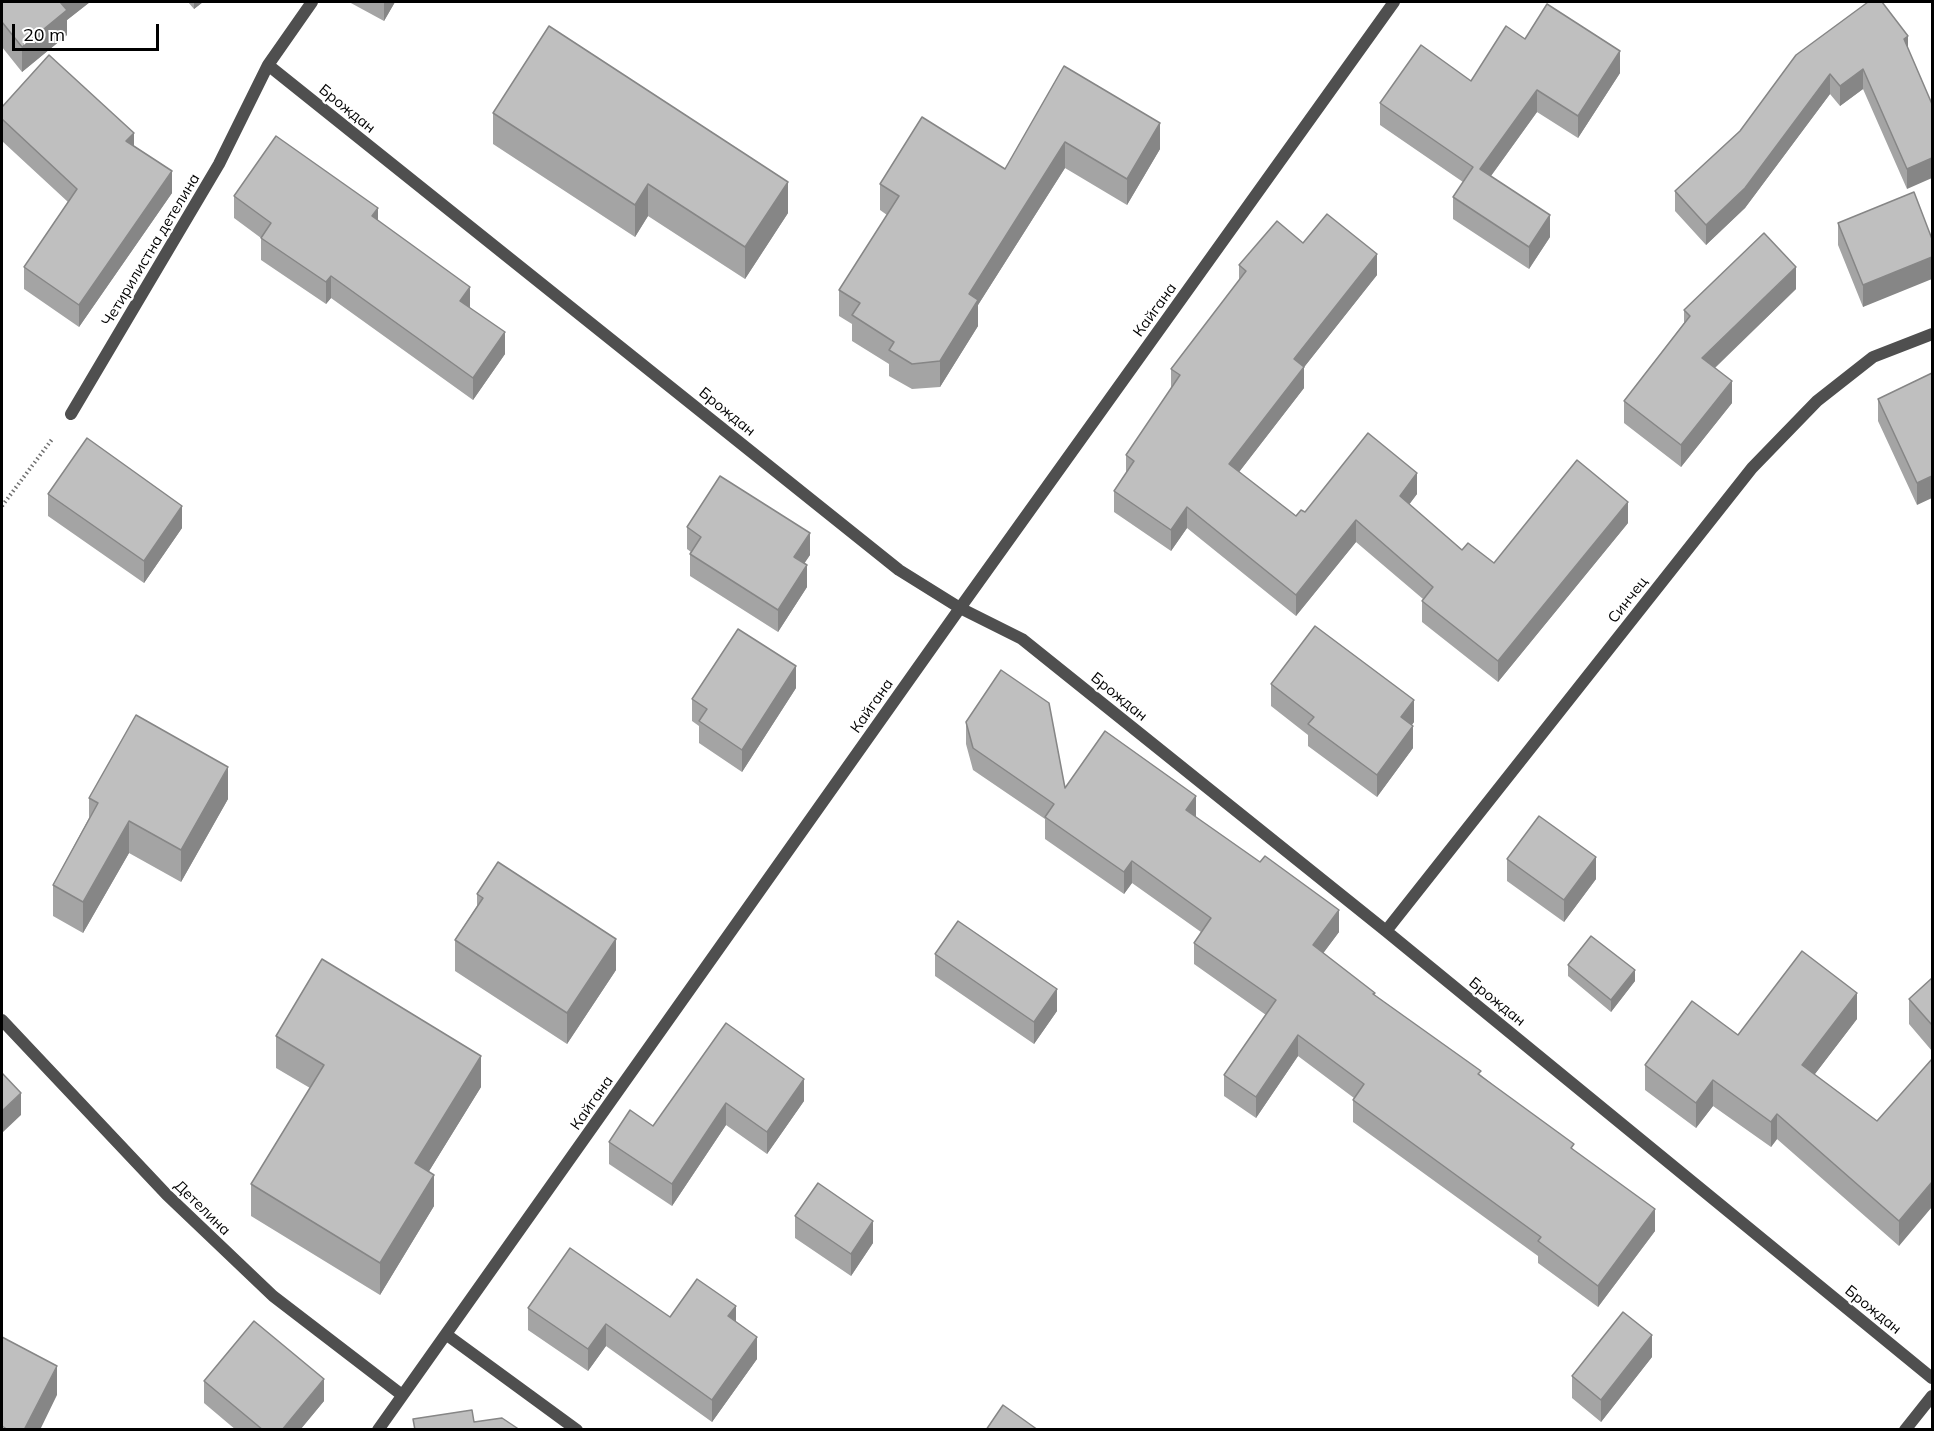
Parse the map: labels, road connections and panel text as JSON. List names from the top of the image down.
{
  "streets": {
    "street": [
      "Брождан",
      "Четирилистна детелина",
      "Кайгана",
      "Синчец",
      "Детелина"
    ]
  },
  "crossings": [
    ["Брождан", "Четирилистна детелина"],
    ["Брождан", "Кайгана"],
    ["Брождан", "Синчец"],
    ["Кайгана", "Детелина"]
  ],
  "scale_bar": "20 m"
}
